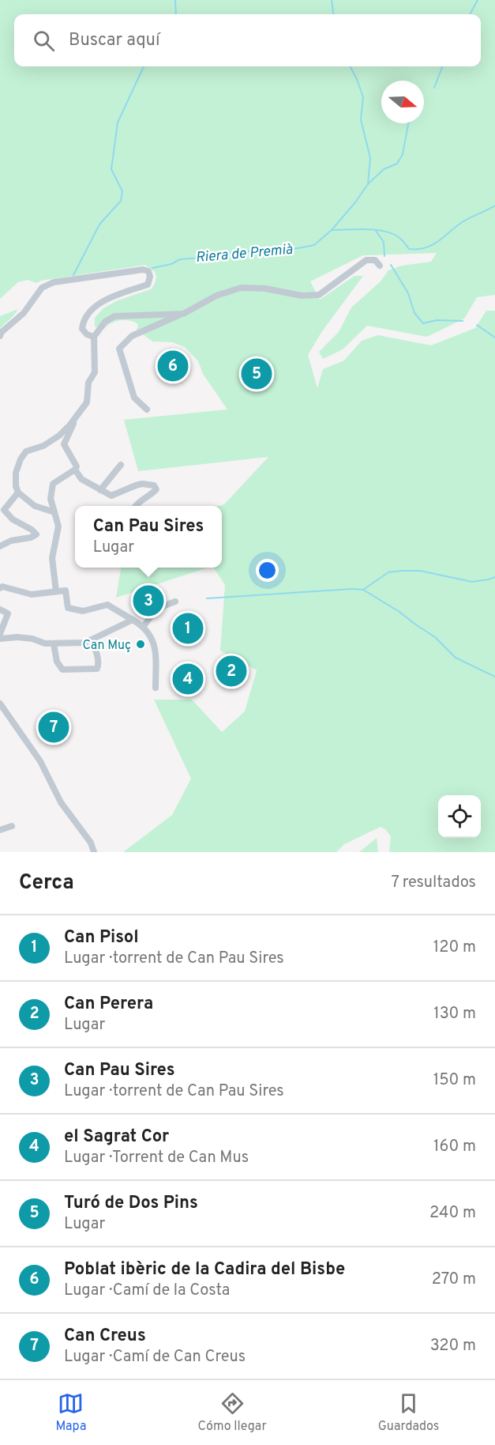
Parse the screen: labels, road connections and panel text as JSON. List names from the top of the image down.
{
  "water": ["Riera de Premià"],
  "places": ["Can Muç"],
  "north": "right",
  "page": {
    "search": "Buscar aquí",
    "pins": [
      "6",
      "5",
      "3",
      "1",
      "2",
      "4",
      "7"
    ],
    "popup": ["Can Pau Sires", "Lugar"],
    "heading": ["Cerca", "7 resultados"],
    "list": [
      {
        "mark": "1",
        "name": "Can Pisol",
        "note": "Lugar · torrent de Can Pau Sires",
        "value": "120 m"
      },
      {
        "mark": "2",
        "name": "Can Perera",
        "note": "Lugar",
        "value": "130 m"
      },
      {
        "mark": "3",
        "name": "Can Pau Sires",
        "note": "Lugar · torrent de Can Pau Sires",
        "value": "150 m"
      },
      {
        "mark": "4",
        "name": "el Sagrat Cor",
        "note": "Lugar · Torrent de Can Mus",
        "value": "160 m"
      },
      {
        "mark": "5",
        "name": "Turó de Dos Pins",
        "note": "Lugar",
        "value": "240 m"
      },
      {
        "mark": "6",
        "name": "Poblat ibèric de la Cadira del Bisbe",
        "note": "Lugar · Camí de la Costa",
        "value": "270 m"
      },
      {
        "mark": "7",
        "name": "Can Creus",
        "note": "Lugar · Camí de Can Creus",
        "value": "320 m"
      }
    ],
    "nav": ["Mapa", "Cómo llegar", "Guardados"]
  }
}
